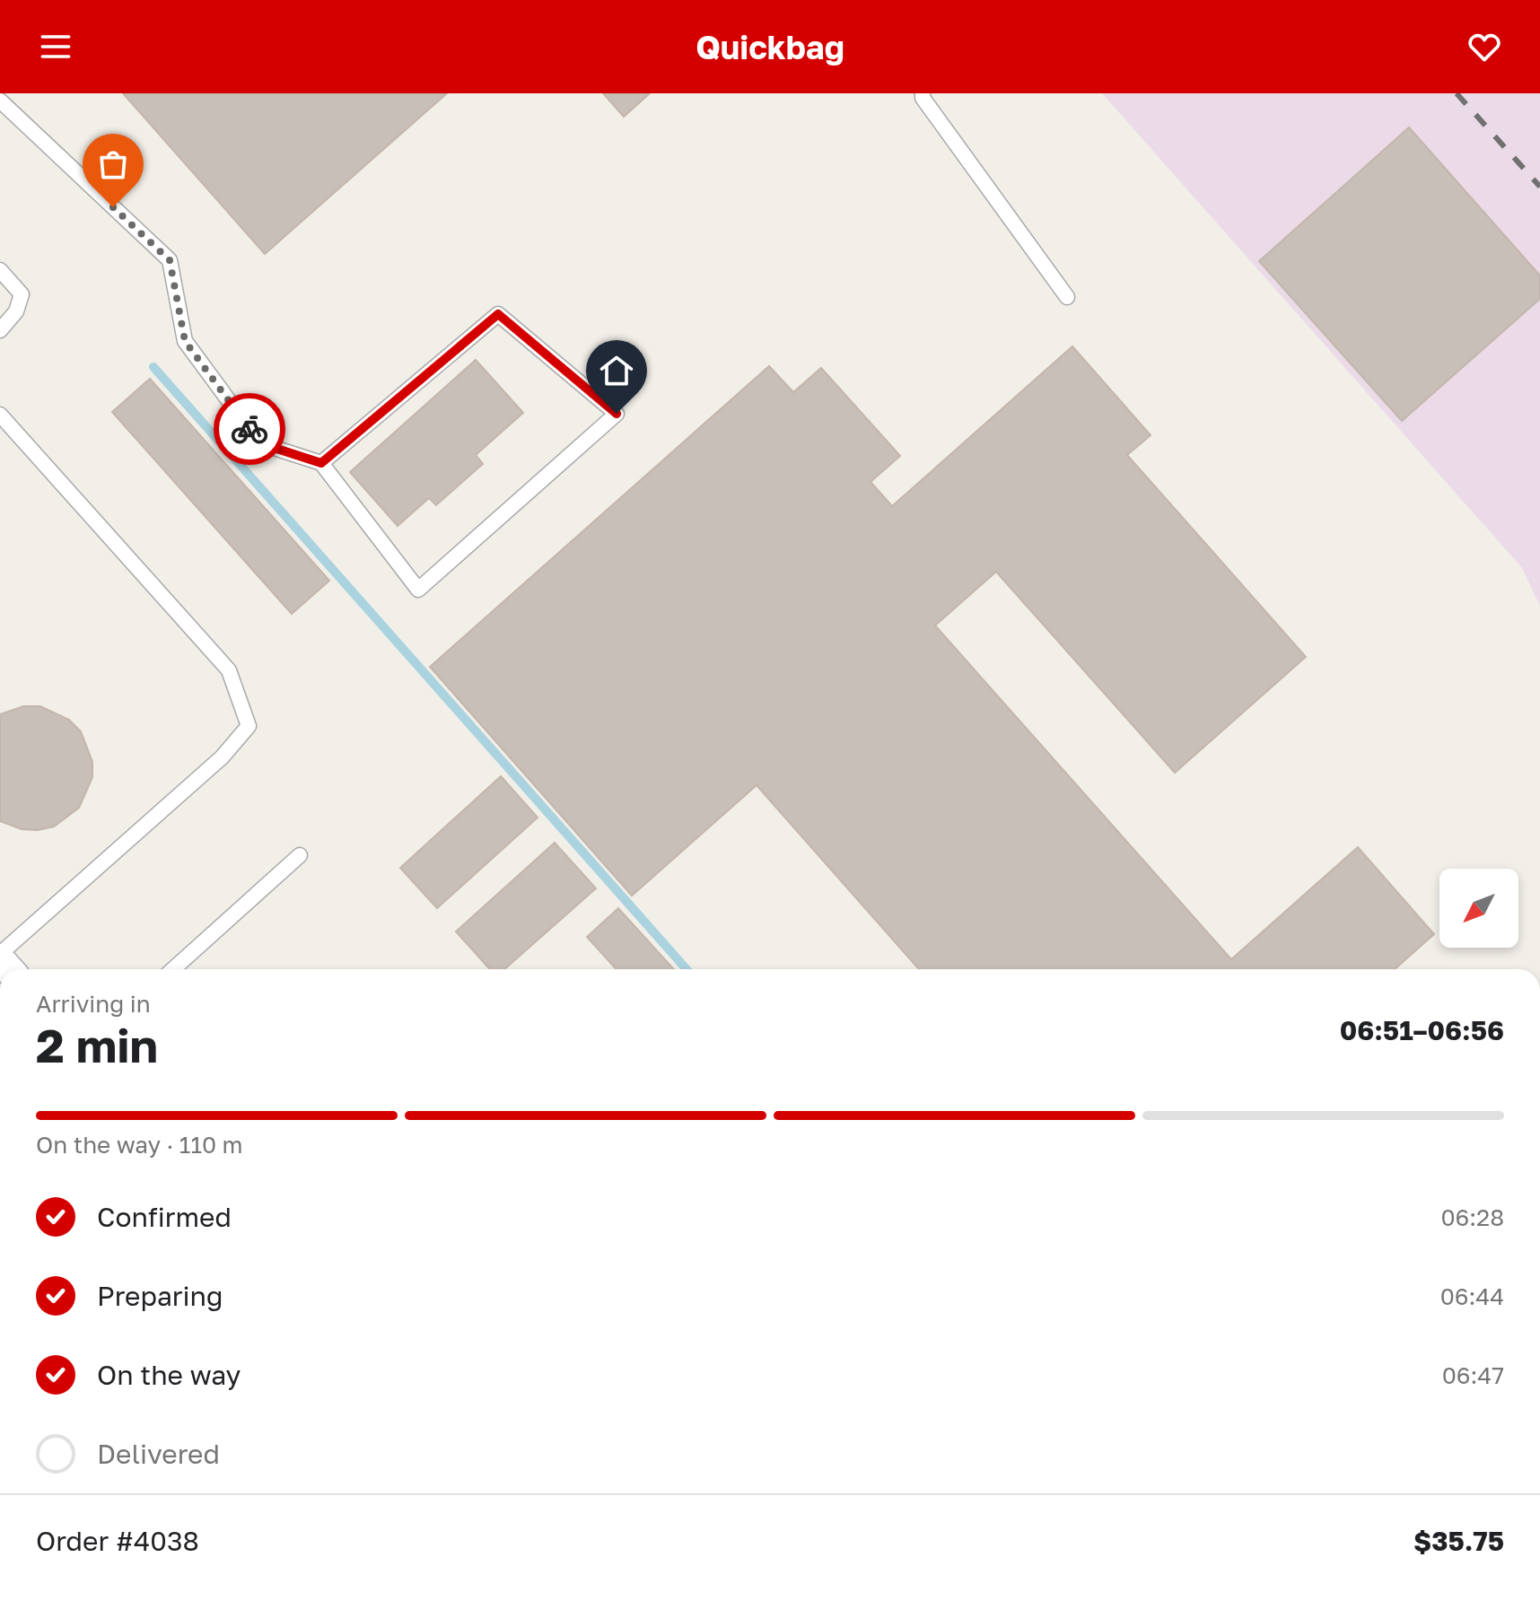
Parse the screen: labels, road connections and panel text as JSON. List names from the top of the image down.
{
  "north": "bottom left",
  "page": {
    "header": "Quickbag",
    "heading": ["2 min", "Arriving in", "06:51–06:56"],
    "panel": ["Order #4038", "$35.75"],
    "bar": "On the way · 110 m",
    "list": [
      ["Confirmed", "06:28"],
      ["Preparing", "06:44"],
      ["On the way", "06:47"],
      "Delivered"
    ]
  }
}
